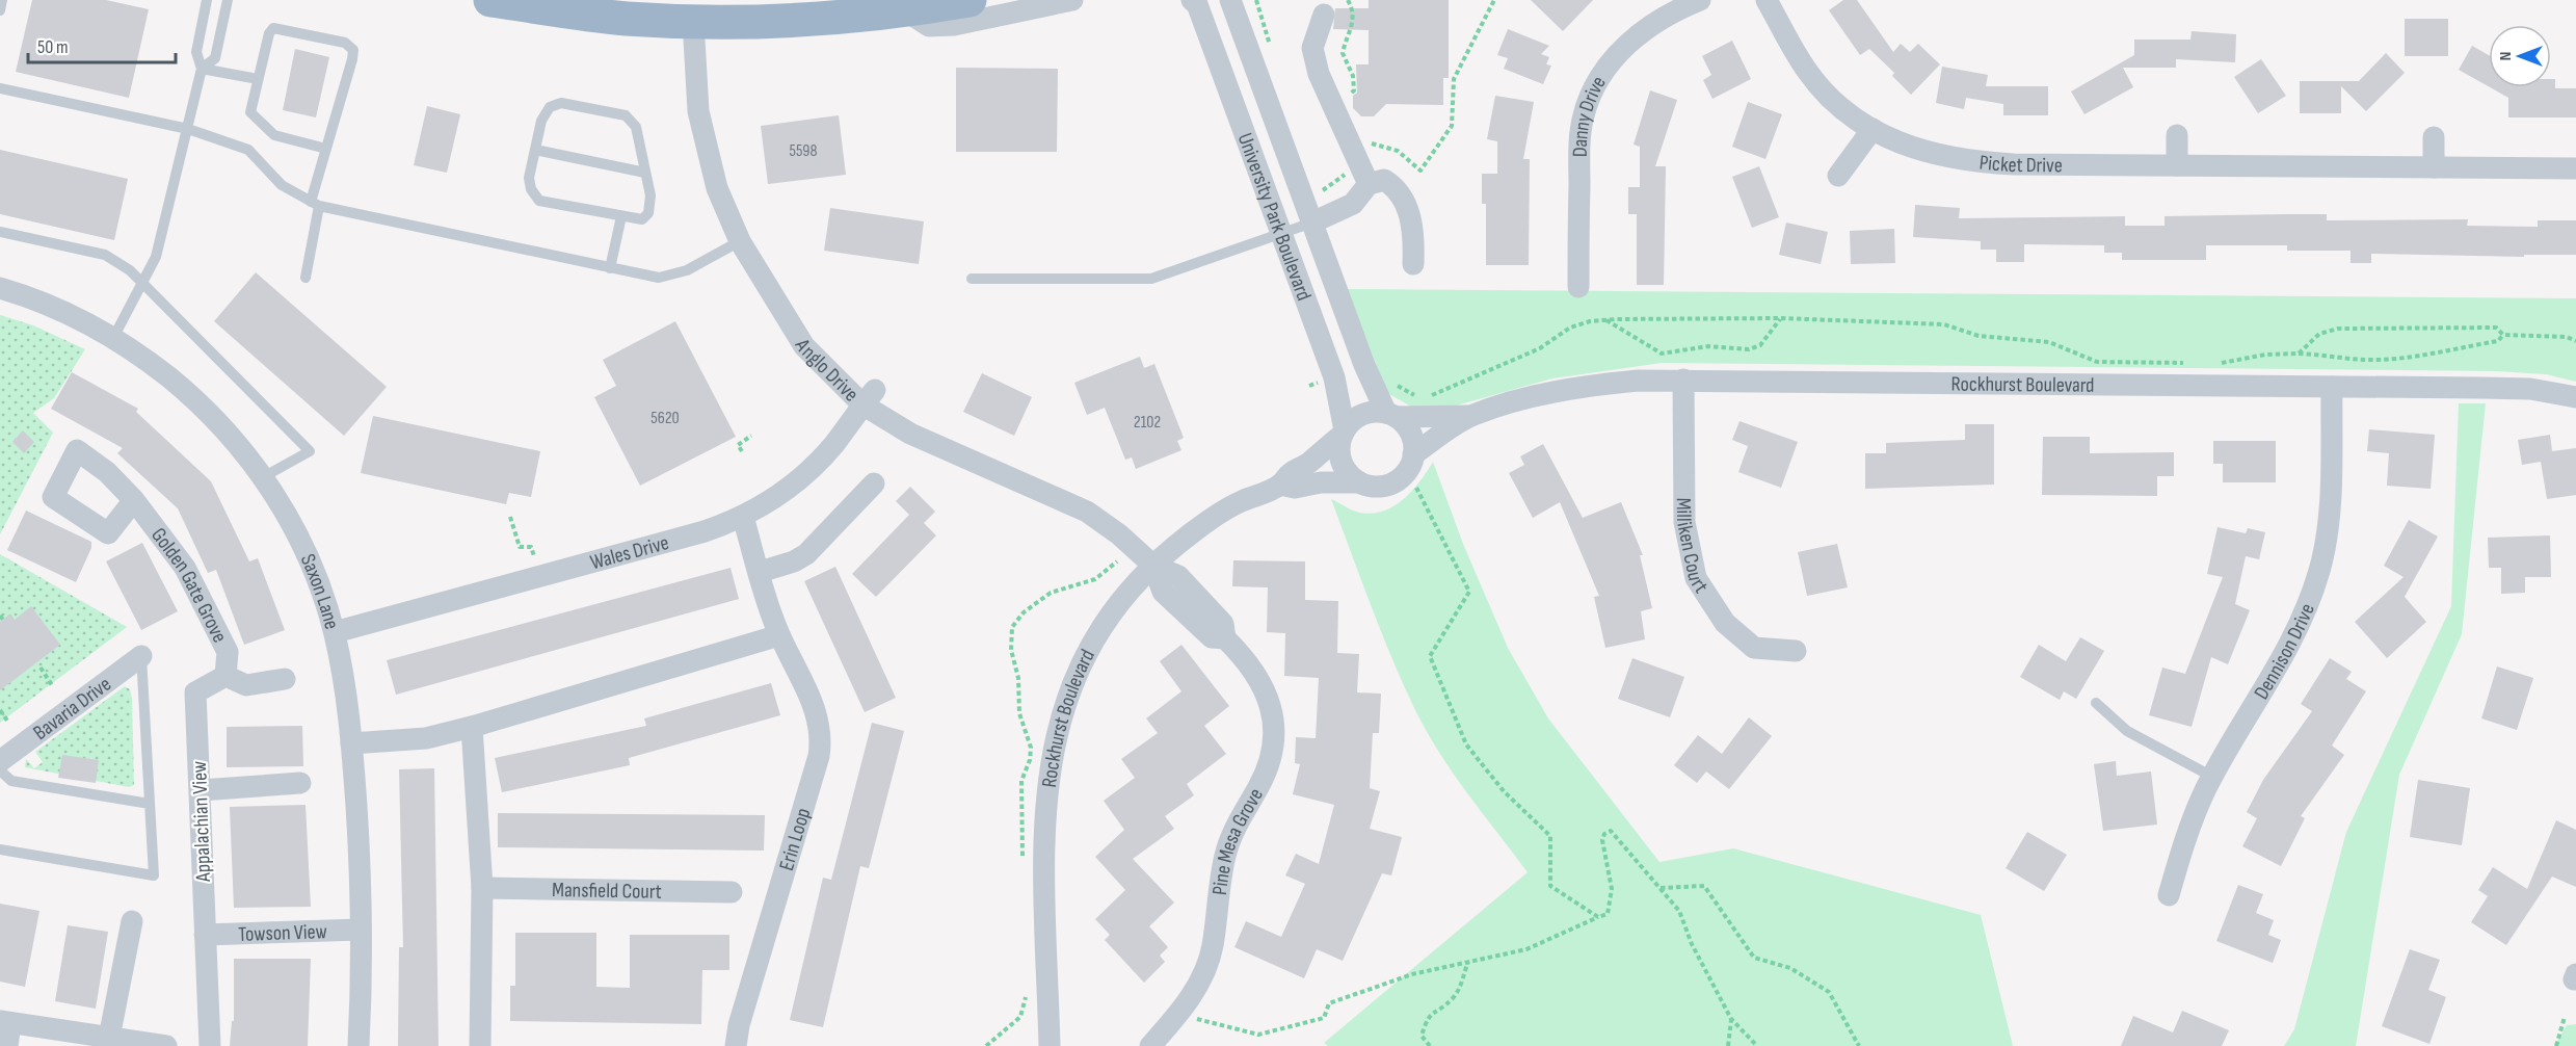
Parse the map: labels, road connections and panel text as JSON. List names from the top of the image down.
{
  "streets": {
    "street": [
      "Danny Drive",
      "Picket Drive",
      "University Park Boulevard",
      "Anglo Drive",
      "Rockhurst Boulevard",
      "Milliken Court",
      "Wales Drive",
      "Golden Gate Grove",
      "Saxon Lane",
      "Dennison Drive",
      "Bavaria Drive",
      "Appalachian View",
      "Erin Loop",
      "Pine Mesa Grove",
      "Mansfield Court",
      "Towson View"
    ]
  },
  "crossings": [
    ["University Park Boulevard", "Rockhurst Boulevard"],
    ["Anglo Drive", "Rockhurst Boulevard"],
    ["Anglo Drive", "Wales Drive"],
    ["Anglo Drive", "Pine Mesa Grove"],
    ["Rockhurst Boulevard", "Milliken Court"],
    ["Rockhurst Boulevard", "Dennison Drive"],
    ["Rockhurst Boulevard", "Pine Mesa Grove"],
    ["Wales Drive", "Saxon Lane"],
    ["Wales Drive", "Erin Loop"],
    ["Golden Gate Grove", "Appalachian View"],
    ["Saxon Lane", "Towson View"],
    ["Appalachian View", "Towson View"]
  ],
  "house_numbers": ["5598", "5620", "2102"],
  "scale_bar": "50 m",
  "north": "left"
}
